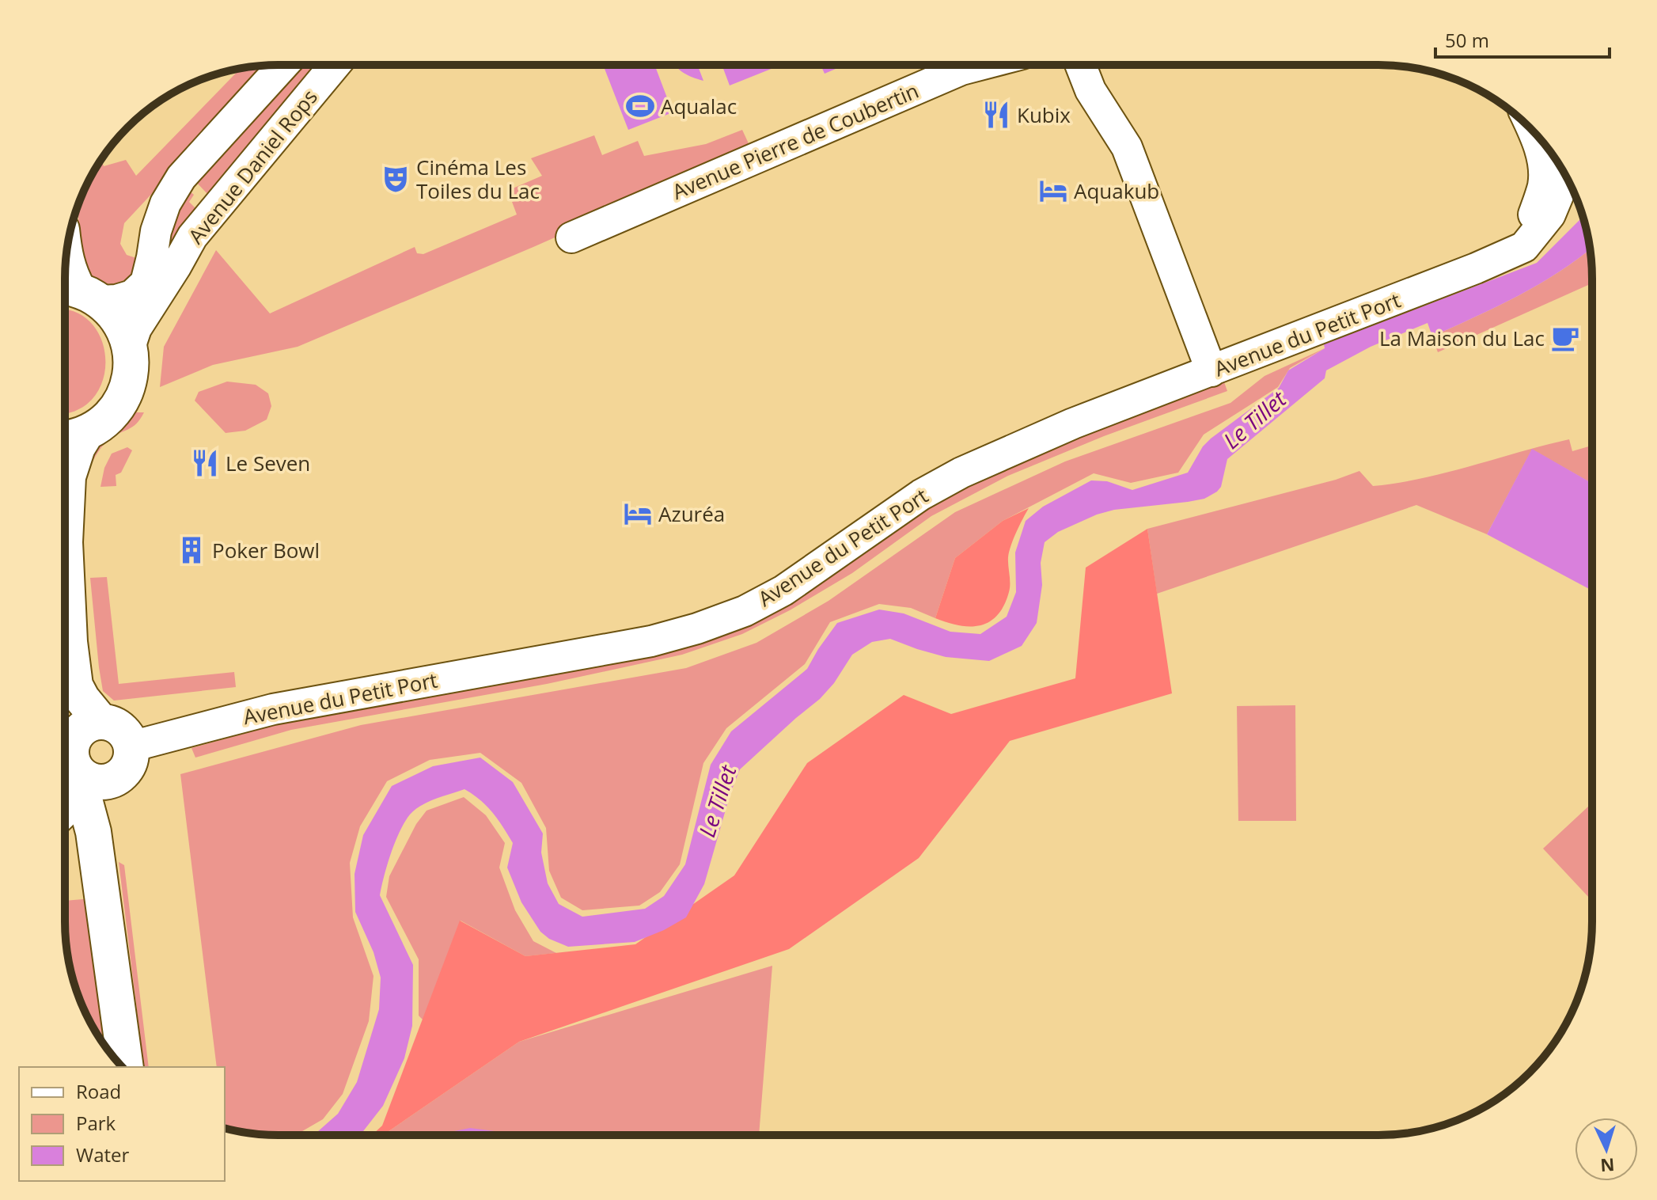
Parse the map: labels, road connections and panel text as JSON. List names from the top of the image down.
{
  "streets": {
    "street": ["Avenue Pierre de Coubertin", "Avenue Daniel Rops", "Avenue du Petit Port"]
  },
  "water": ["Le Tillet"],
  "places": {
    "sports": ["Aqualac"],
    "restaurant": ["Kubix", "Le Seven"],
    "theatre": ["Cinéma Les Toiles du Lac"],
    "hotel": ["Aquakub", "Azuréa"],
    "cafe": ["La Maison du Lac"],
    "building": ["Poker Bowl"]
  },
  "legend": ["Road", "Park", "Water"],
  "scale_bar": "50 m",
  "north": "bottom"
}
